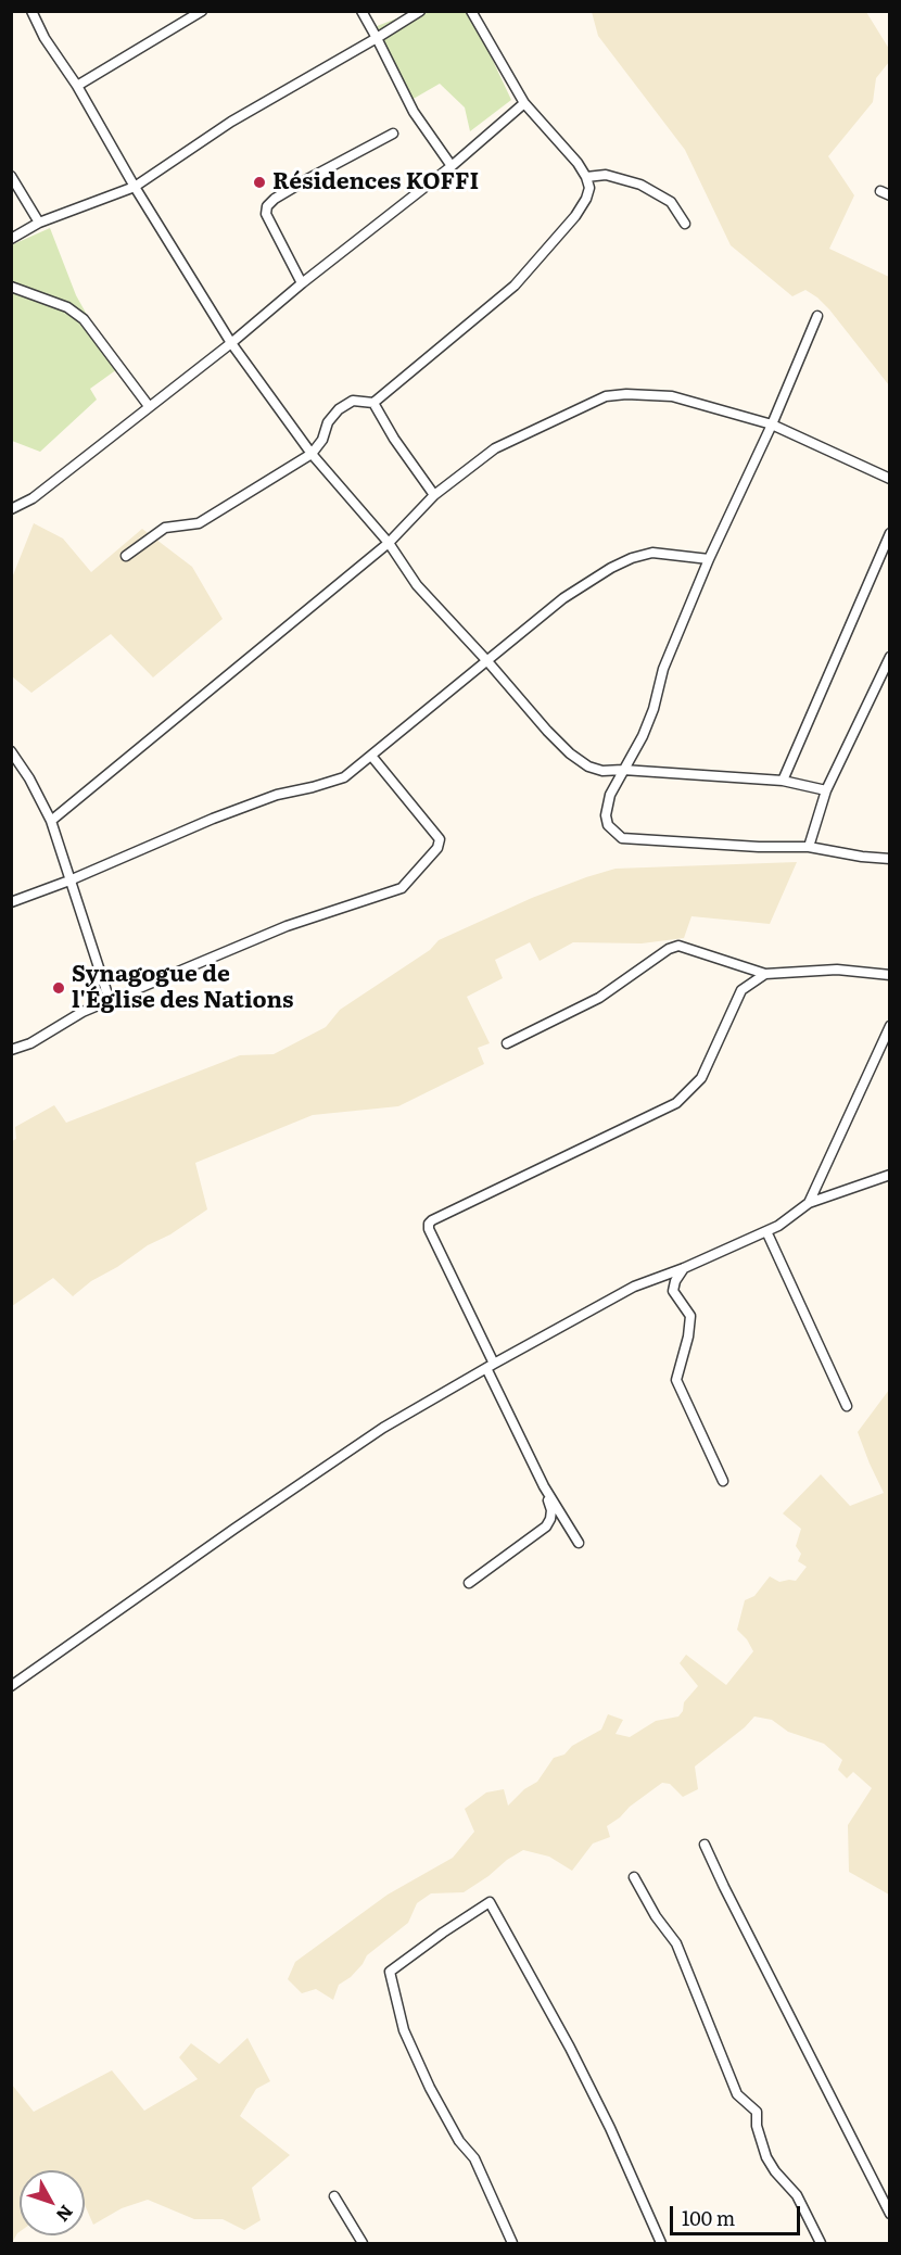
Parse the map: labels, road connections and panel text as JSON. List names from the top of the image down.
{
  "places": ["Résidences KOFFI", "Synagogue de l'Église des Nations"],
  "scale_bar": "100 m",
  "north": "bottom right"
}
